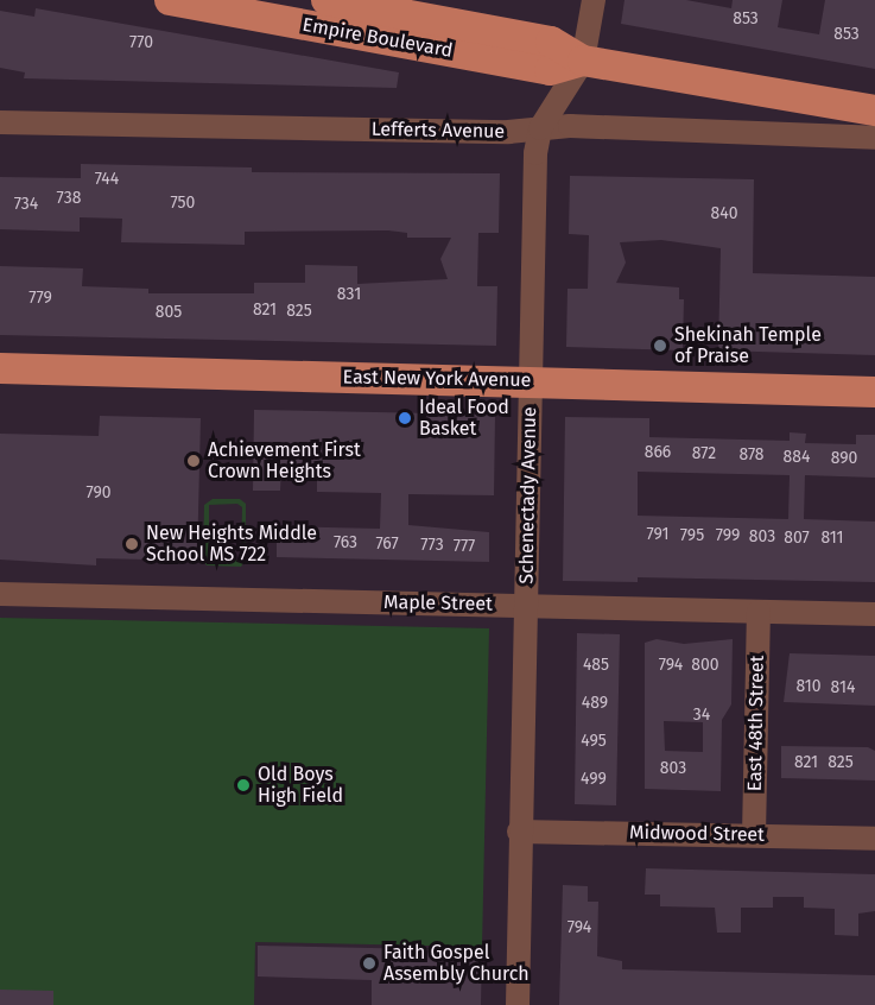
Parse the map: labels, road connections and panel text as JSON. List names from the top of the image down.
{
  "streets": {
    "main road": ["Empire Boulevard", "East New York Avenue"],
    "street": [
      "Lefferts Avenue",
      "Schenectady Avenue",
      "Maple Street",
      "East 48th Street",
      "Midwood Street"
    ]
  },
  "crossings": [
    ["Empire Boulevard", "Schenectady Avenue"],
    ["Lefferts Avenue", "Schenectady Avenue"],
    ["East New York Avenue", "Schenectady Avenue"],
    ["Schenectady Avenue", "Maple Street"],
    ["Schenectady Avenue", "Midwood Street"],
    ["Maple Street", "East 48th Street"],
    ["East 48th Street", "Midwood Street"]
  ],
  "places": [
    "Shekinah Temple of Praise",
    "Ideal Food Basket",
    "Achievement First Crown Heights",
    "New Heights Middle School MS 722",
    "Old Boys High Field",
    "Faith Gospel Assembly Church"
  ],
  "house_numbers": [
    "853",
    "853",
    "770",
    "744",
    "738",
    "750",
    "734",
    "840",
    "831",
    "779",
    "821",
    "825",
    "805",
    "866",
    "872",
    "878",
    "884",
    "890",
    "790",
    "791",
    "795",
    "799",
    "803",
    "807",
    "811",
    "763",
    "767",
    "773",
    "777",
    "485",
    "794",
    "800",
    "810",
    "814",
    "489",
    "34",
    "495",
    "821",
    "825",
    "803",
    "499",
    "794"
  ]
}
